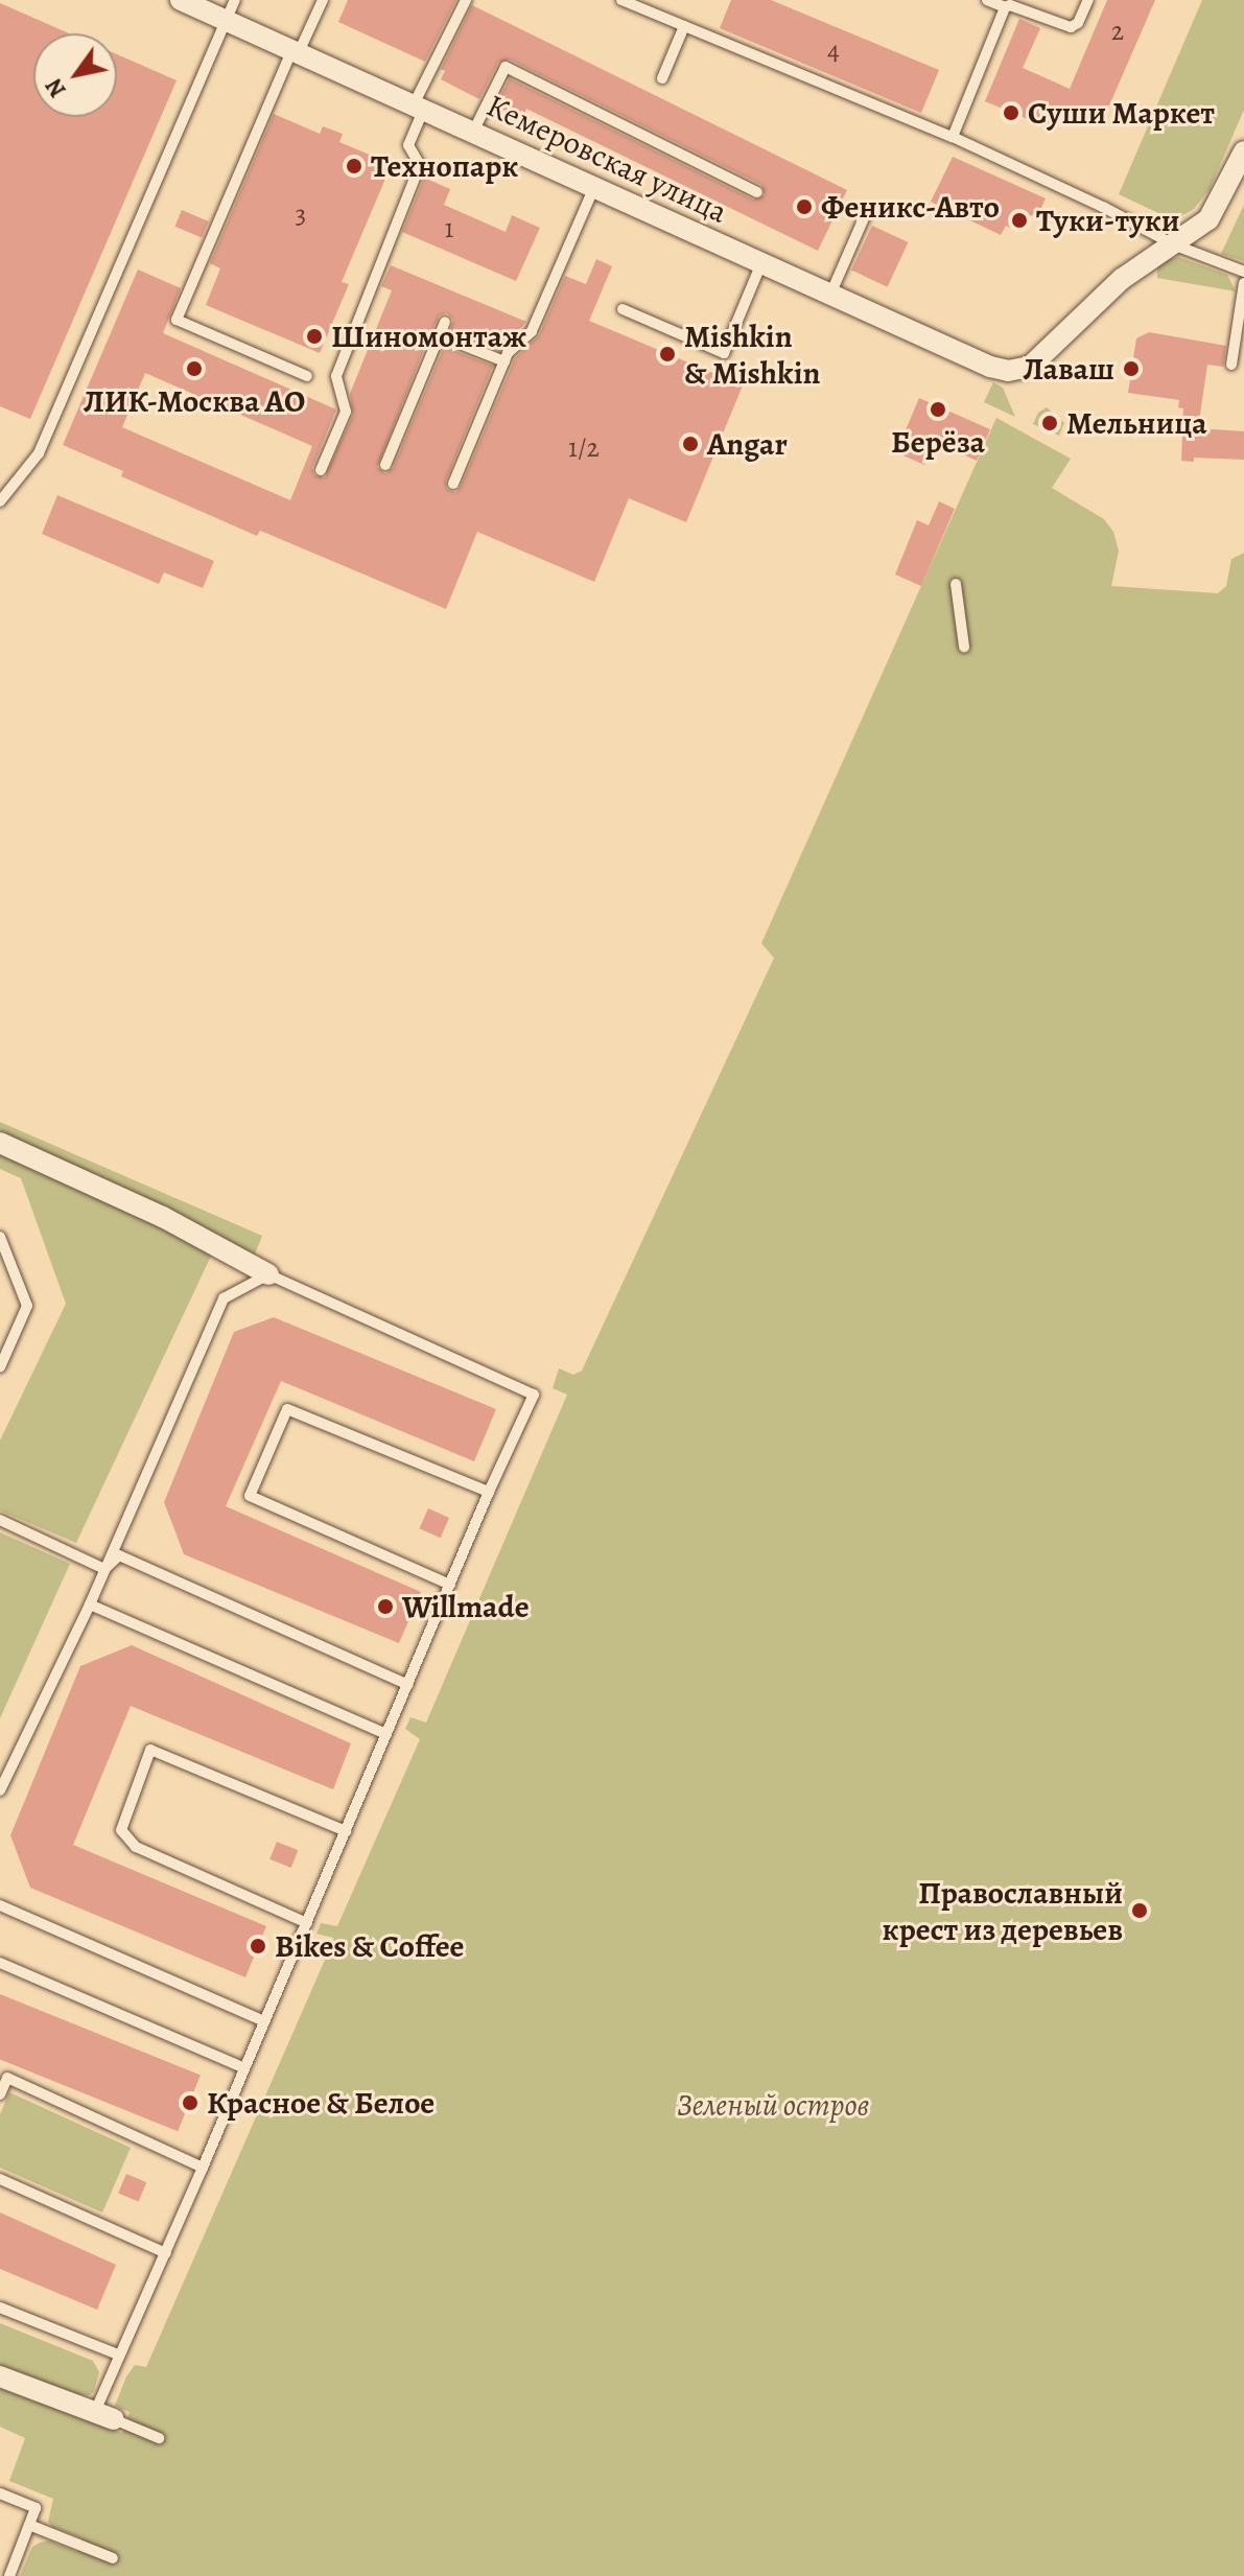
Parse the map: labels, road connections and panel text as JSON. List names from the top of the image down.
{
  "streets": {
    "street": ["Кемеровская улица"]
  },
  "parks": ["Зеленый остров"],
  "places": [
    "Суши Маркет",
    "Технопарк",
    "Феникс-Авто",
    "Туки-туки",
    "Шиномонтаж",
    "Mishkin & Mishkin",
    "ЛИК-Москва АО",
    "Лаваш",
    "Берёза",
    "Мельница",
    "Angar",
    "Willmade",
    "Православный крест из деревьев",
    "Bikes & Coffee",
    "Красное & Белое"
  ],
  "house_numbers": [
    "2",
    "4",
    "3",
    "1",
    "1/2"
  ],
  "north": "bottom left"
}
